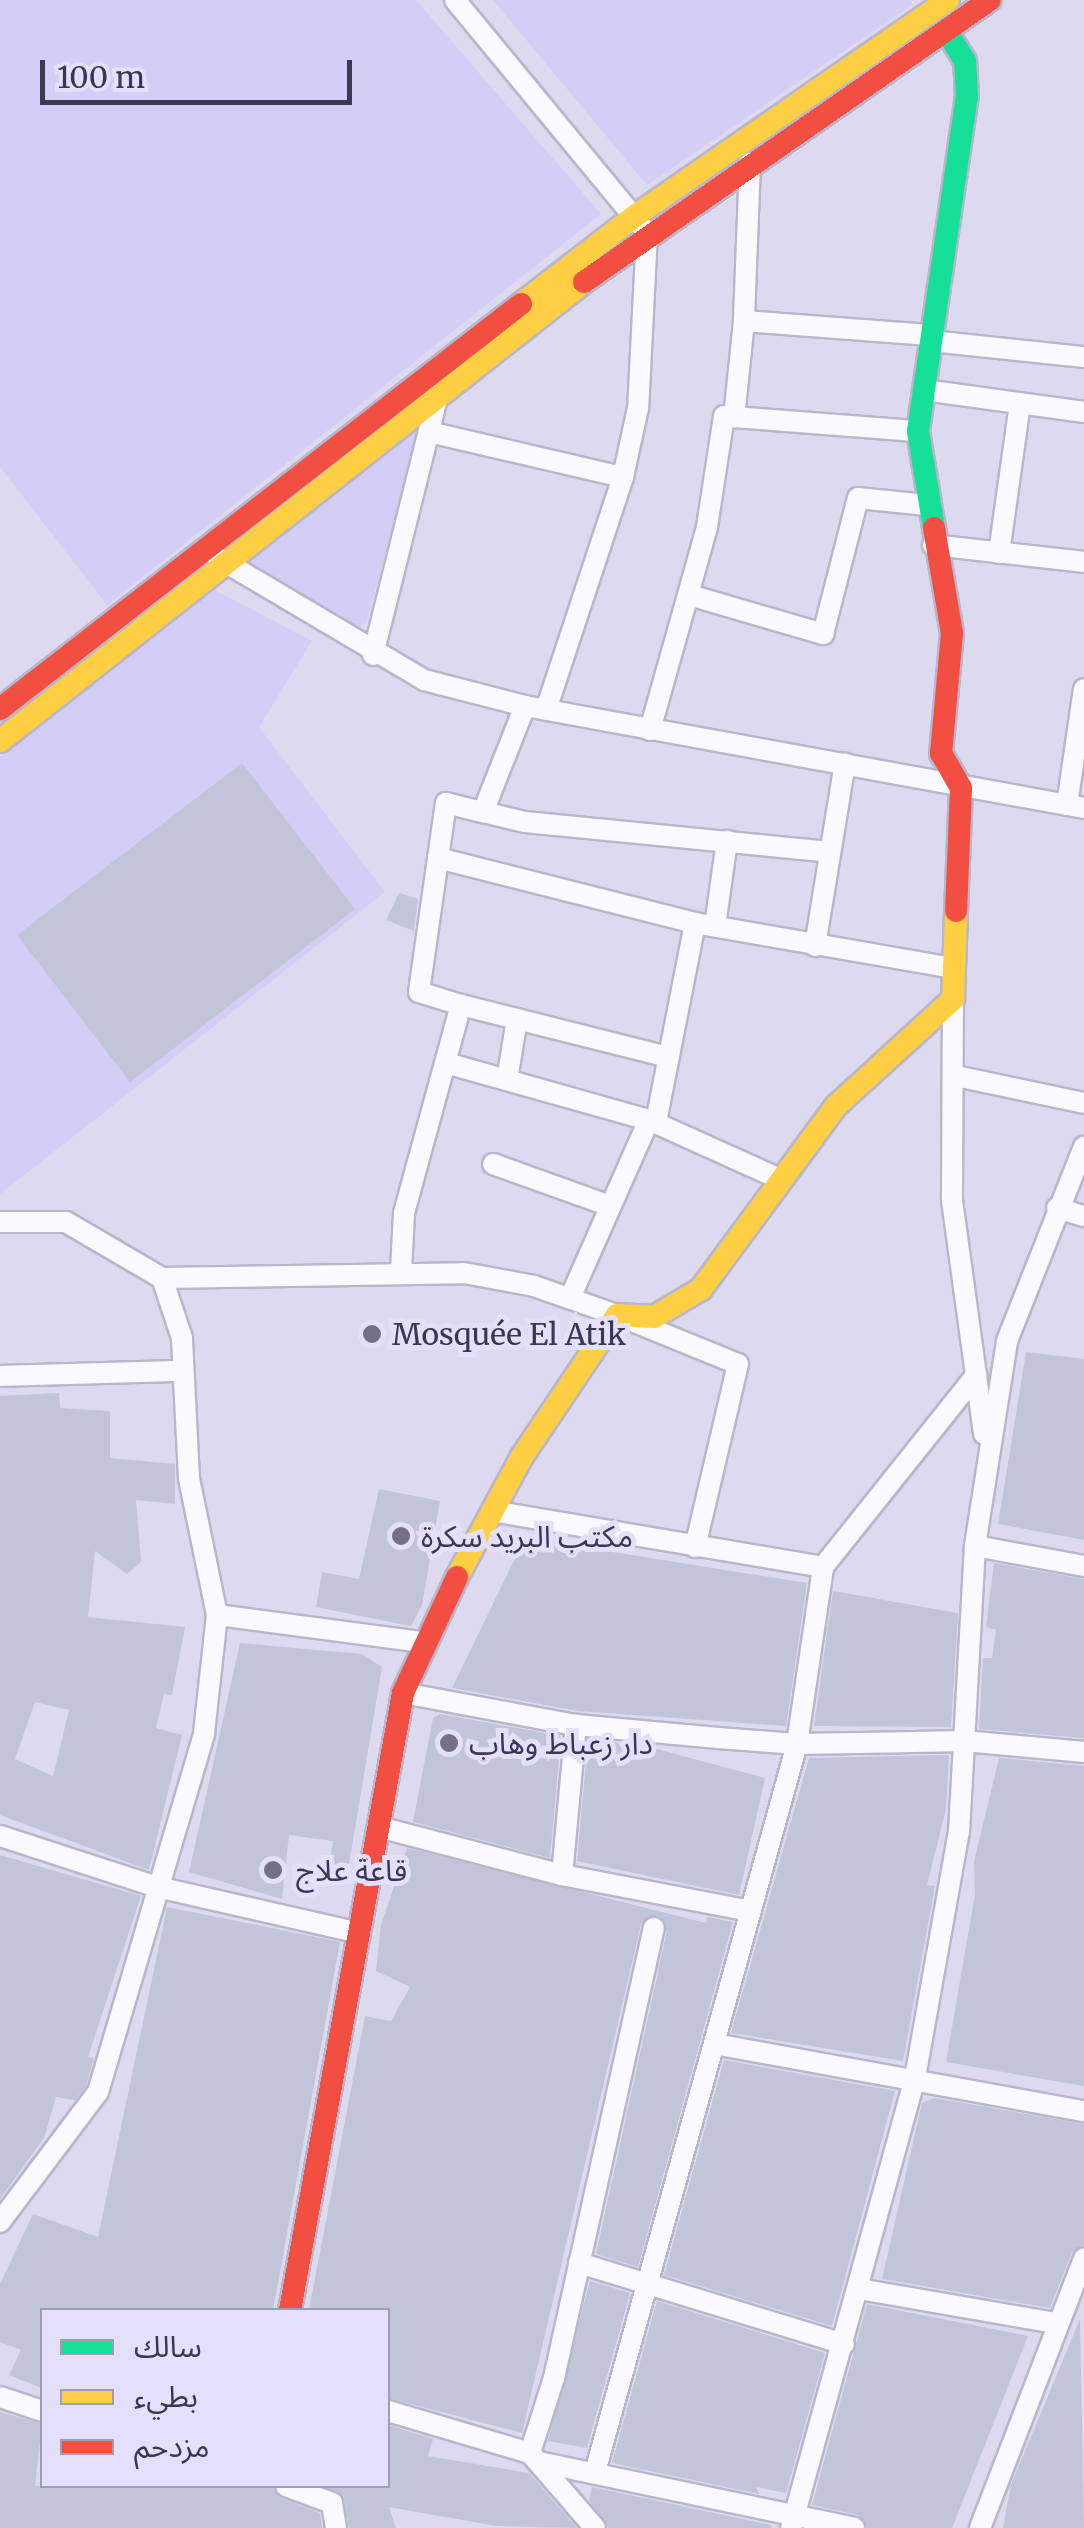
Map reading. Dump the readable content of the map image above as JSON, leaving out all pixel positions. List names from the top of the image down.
{
  "places": [
    "Mosquée El Atik",
    "مكتب البريد سكرة",
    "دار زعباط وهاب",
    "قاعة علاج"
  ],
  "legend": ["سالك", "بطيء", "مزدحم"],
  "scale_bar": "100 m"
}
